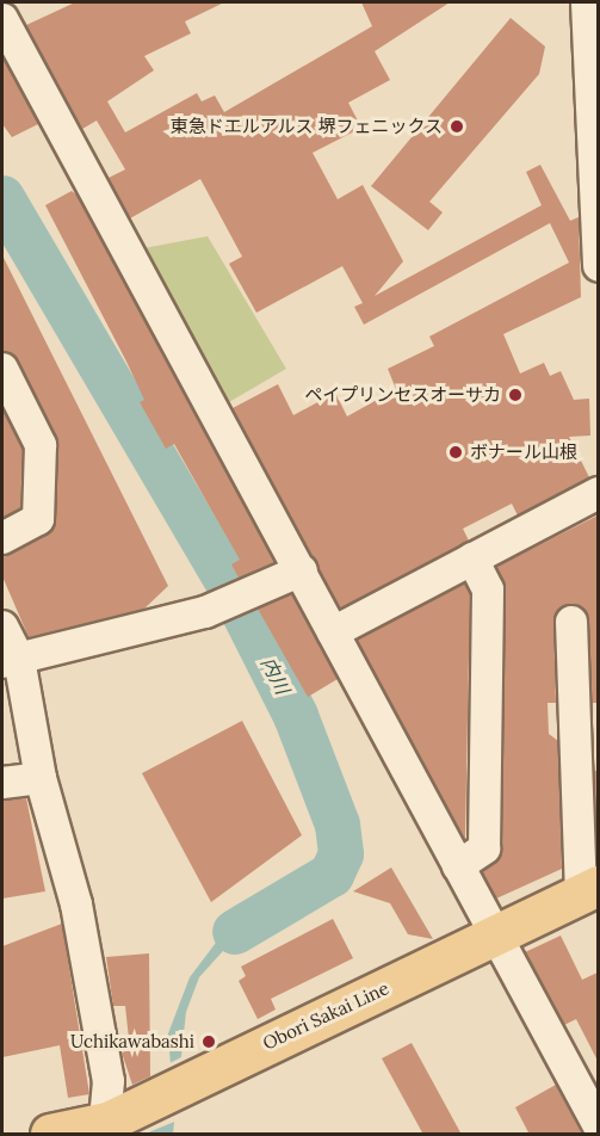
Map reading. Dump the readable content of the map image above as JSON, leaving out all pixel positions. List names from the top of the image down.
{
  "streets": {
    "main road": ["Obori Sakai Line"]
  },
  "water": ["内川"],
  "places": [
    "東急ドエルアルス 堺フェニックス",
    "ペイプリンセスオーサカ",
    "ボナール山根",
    "Uchikawabashi"
  ]
}
